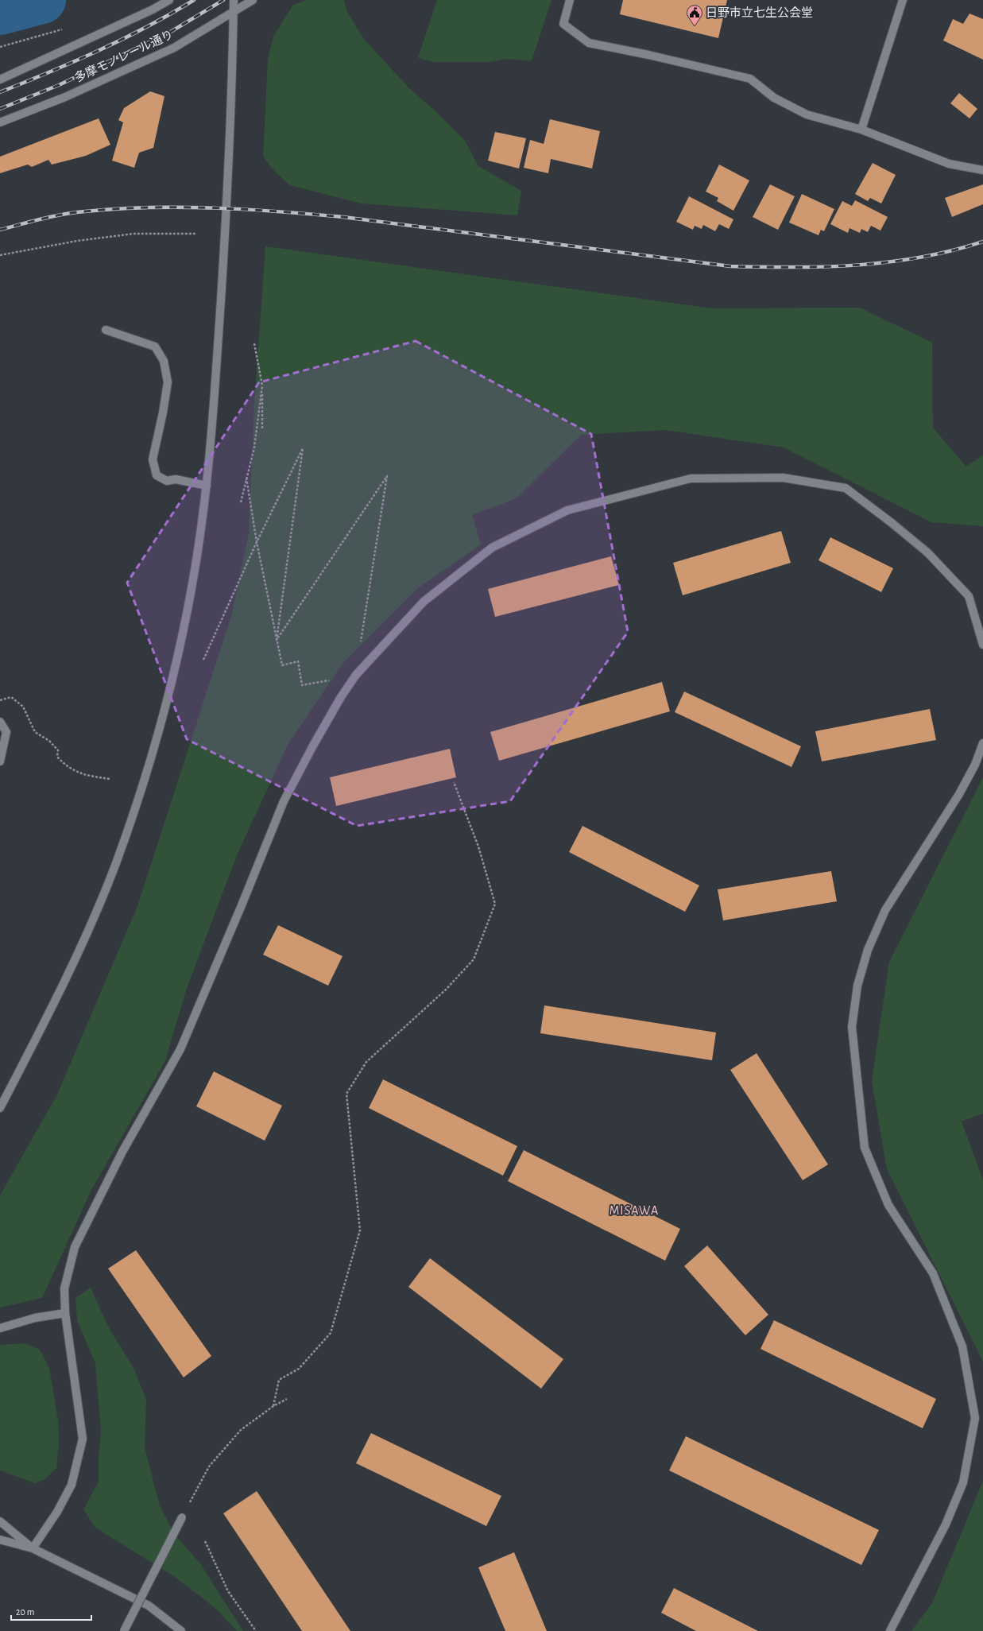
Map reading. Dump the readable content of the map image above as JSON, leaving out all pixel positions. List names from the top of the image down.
{
  "streets": {
    "street": ["多摩モノレール通り"]
  },
  "districts": ["MISAWA"],
  "places": {
    "public building": ["日野市立七生公会堂"]
  },
  "scale_bar": "20 m"
}
